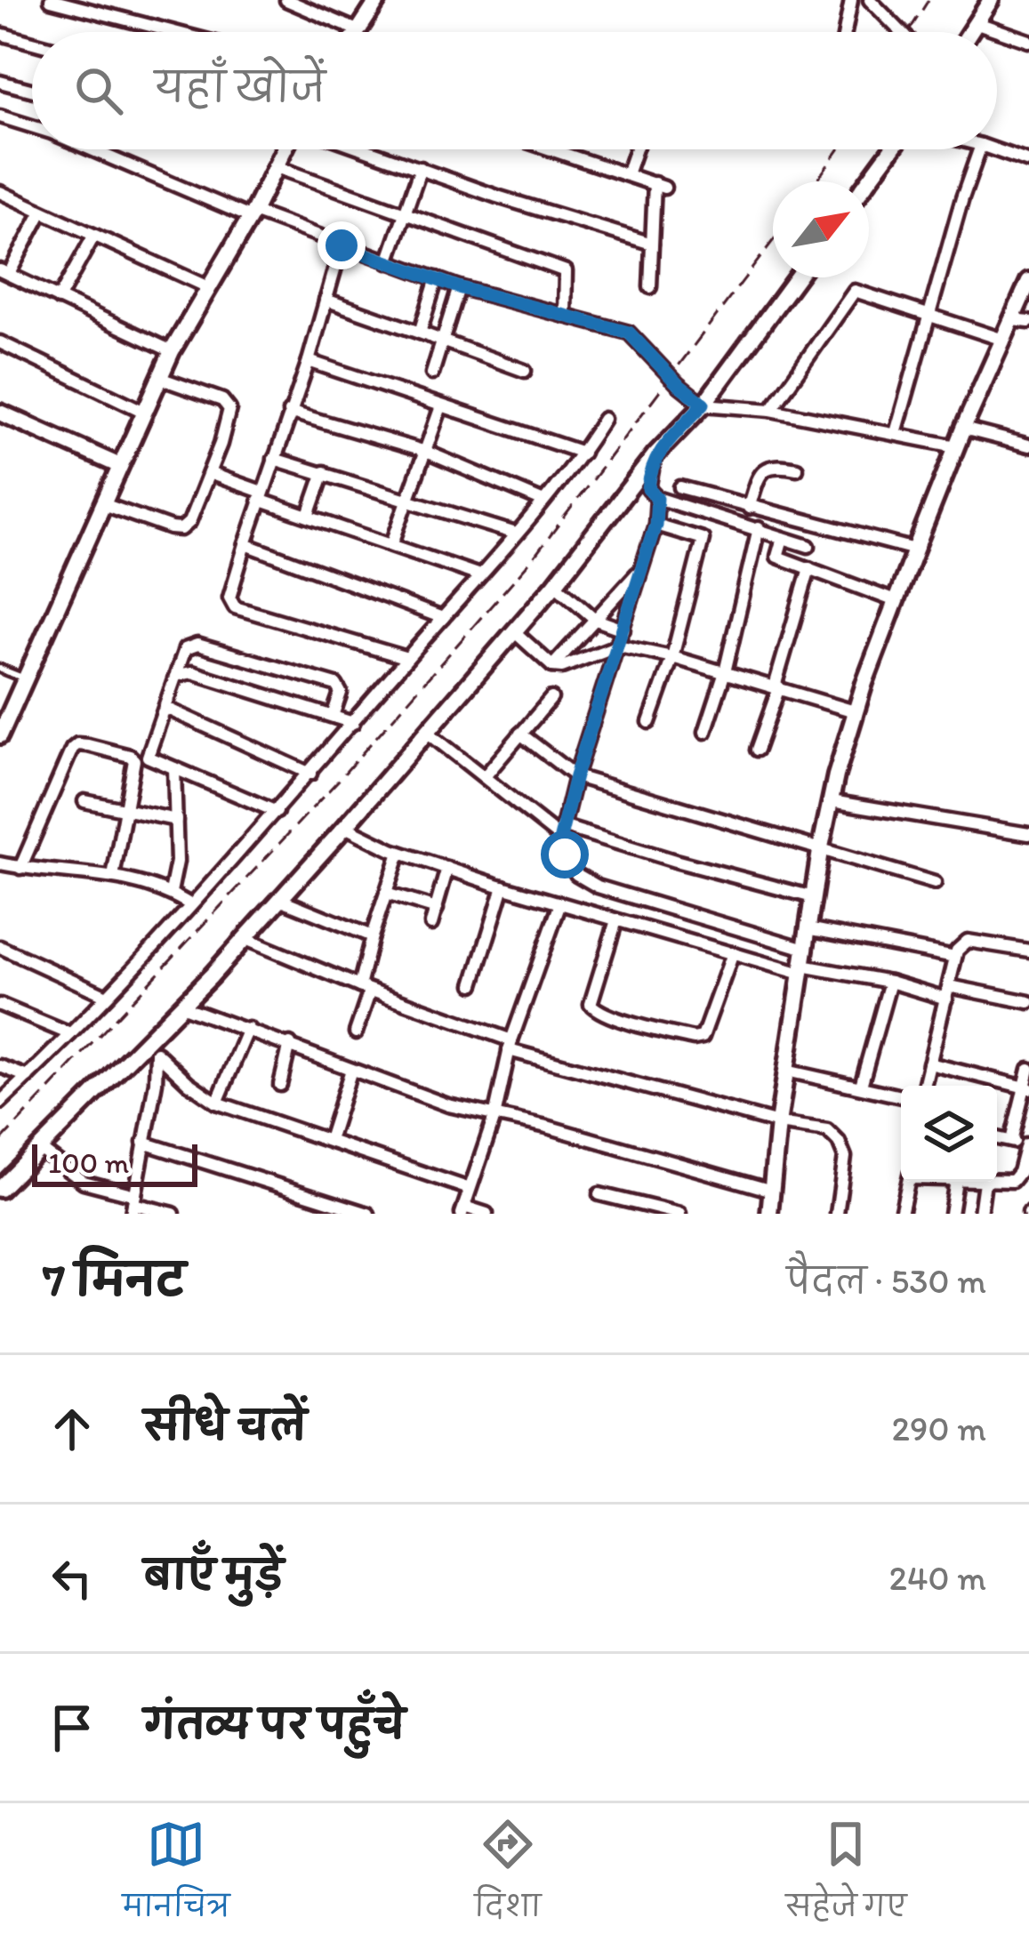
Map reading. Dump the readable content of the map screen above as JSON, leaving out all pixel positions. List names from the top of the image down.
{
  "scale_bar": "100 m",
  "north": "top right",
  "page": {
    "search": "यहाँ खोजें",
    "scale": "100 m",
    "heading": ["7 मिनट", "पैदल · 530 m"],
    "list": [
      ["सीधे चलें", "290 m"],
      ["बाएँ मुड़ें", "240 m"],
      "गंतव्य पर पहुँचे"
    ],
    "nav": ["मानचित्र", "दिशा", "सहेजे गए"]
  }
}
